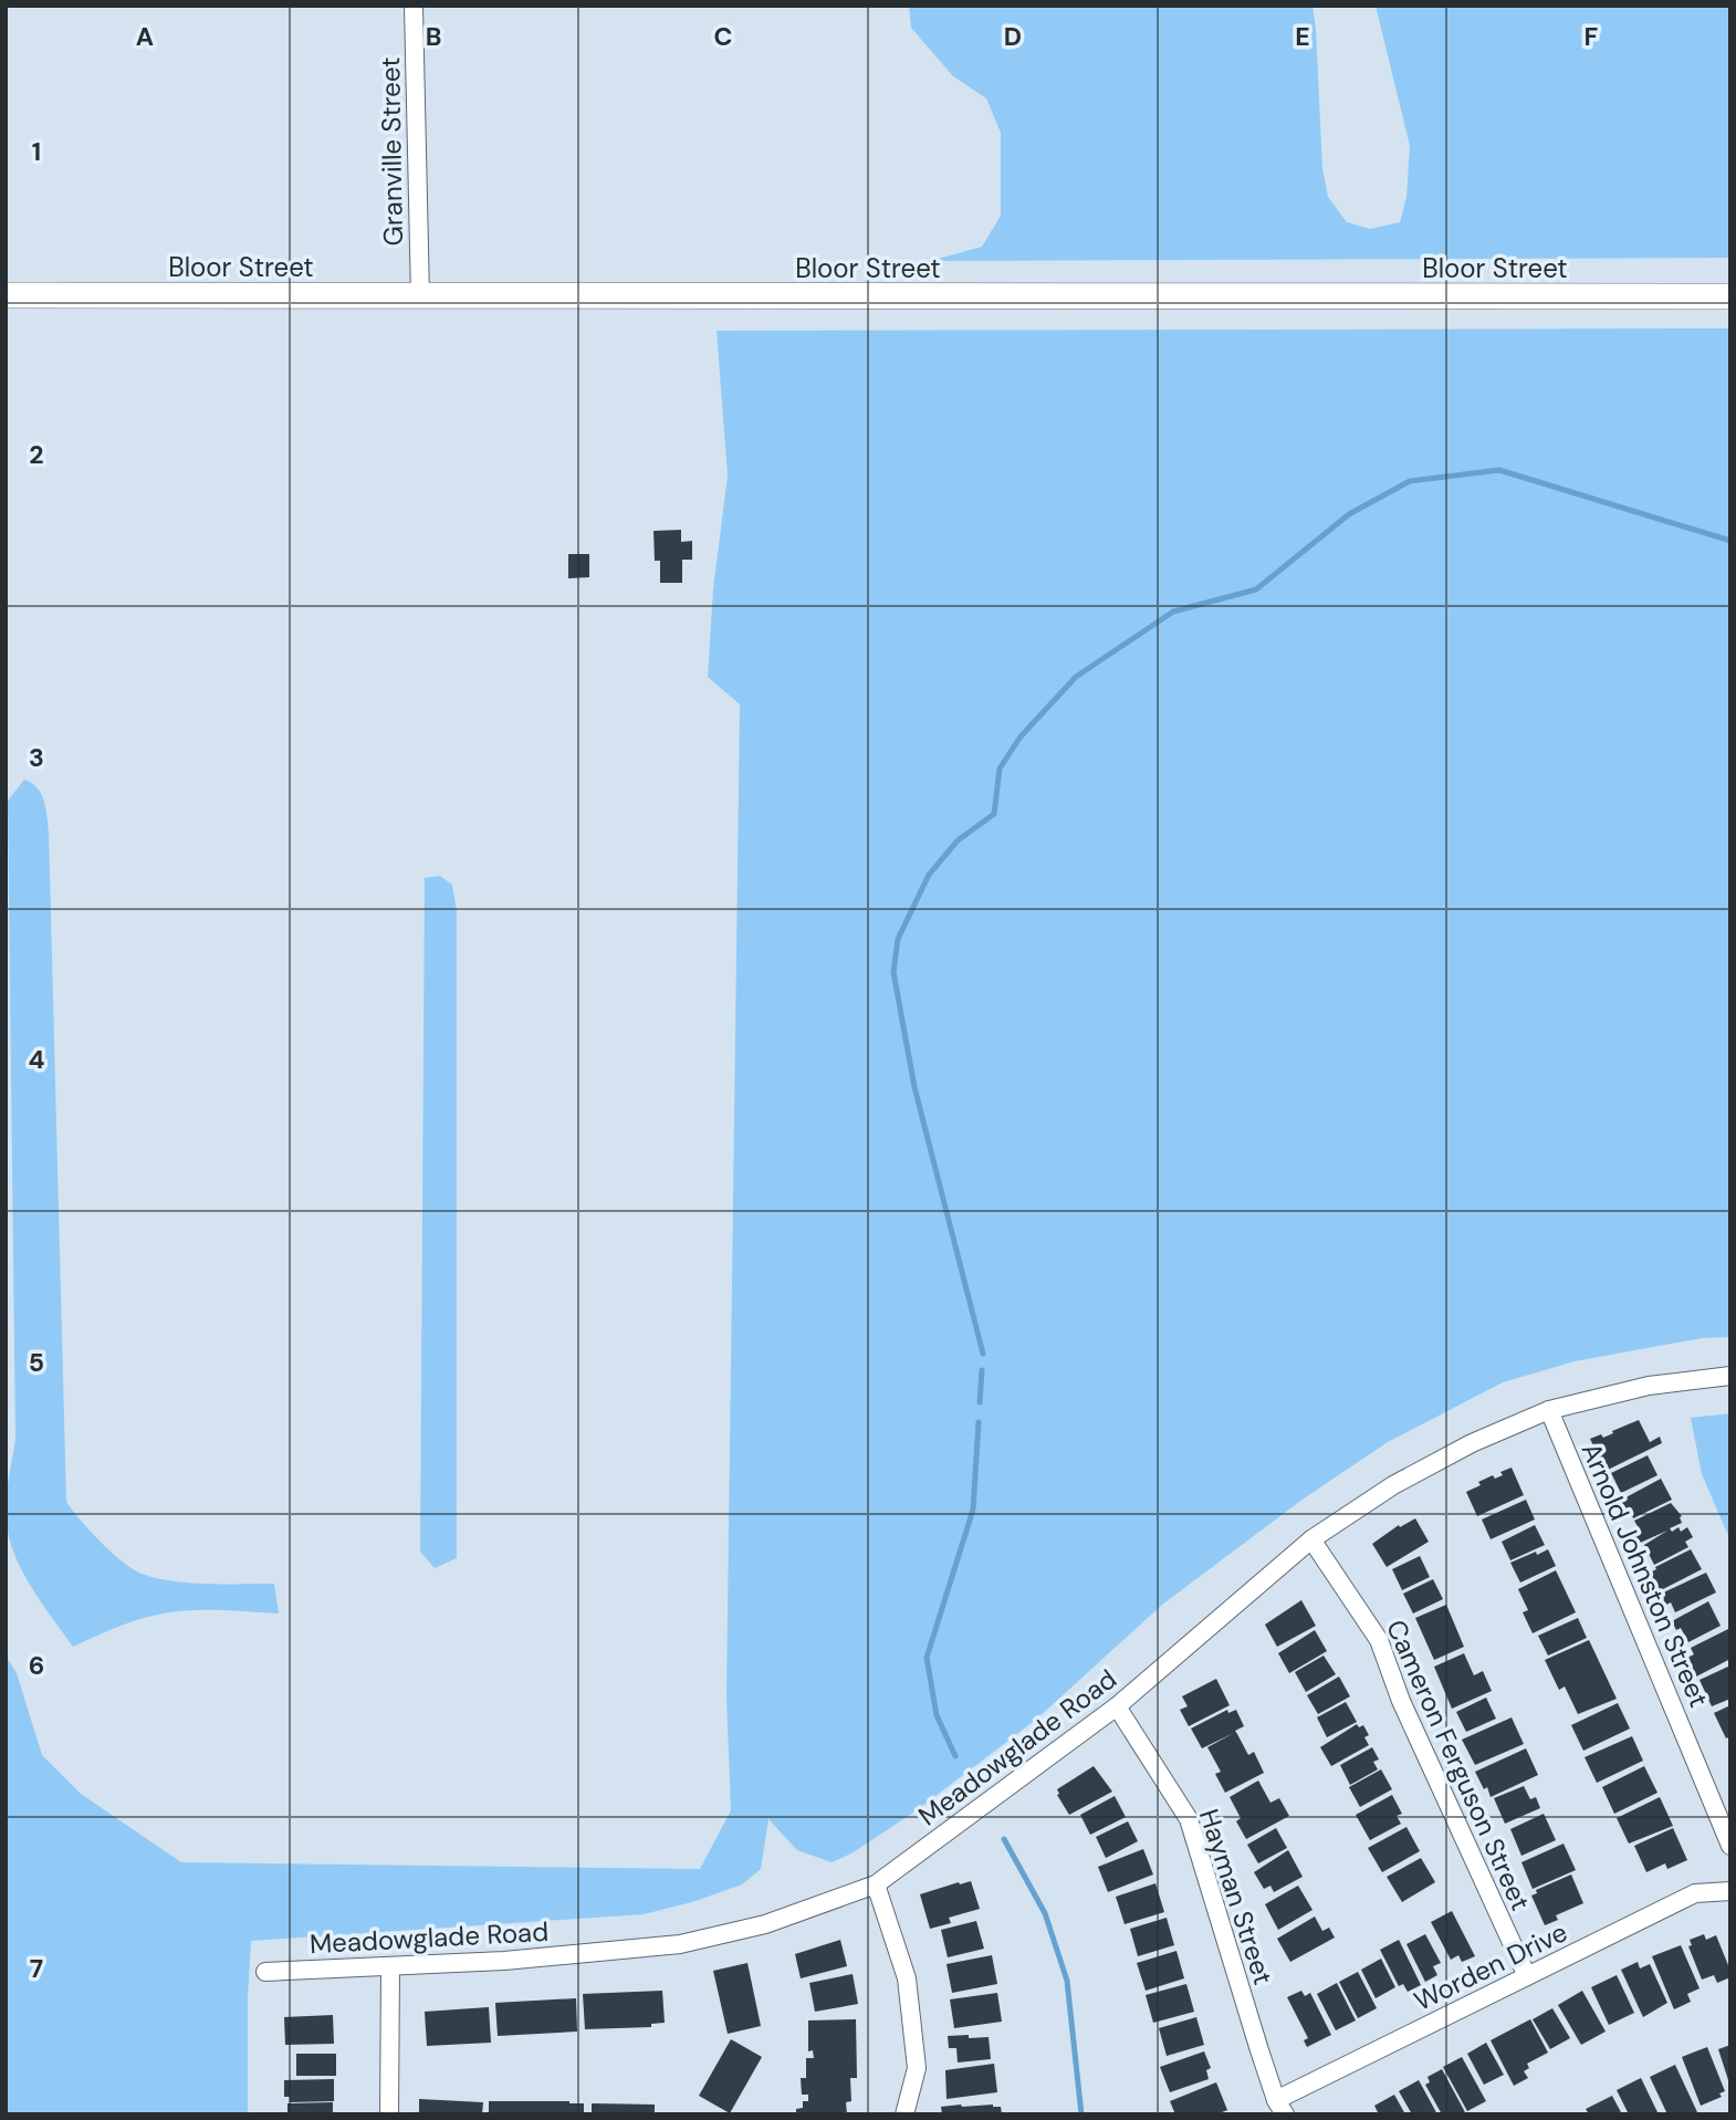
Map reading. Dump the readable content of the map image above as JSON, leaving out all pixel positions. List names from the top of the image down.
{
  "streets": {
    "main road": ["Bloor Street"],
    "street": [
      "Granville Street",
      "Arnold Johnston Street",
      "Meadowglade Road",
      "Cameron Ferguson Street",
      "Hayman Street",
      "Worden Drive"
    ]
  },
  "crossings": [
    ["Granville Street", "Bloor Street"],
    ["Arnold Johnston Street", "Meadowglade Road"],
    ["Meadowglade Road", "Cameron Ferguson Street"],
    ["Meadowglade Road", "Hayman Street"],
    ["Cameron Ferguson Street", "Worden Drive"],
    ["Hayman Street", "Worden Drive"]
  ],
  "grid": {
    "columns": [
      "A",
      "B",
      "C",
      "D",
      "E",
      "F"
    ],
    "rows": [
      "1",
      "2",
      "3",
      "4",
      "5",
      "6",
      "7"
    ]
  }
}
